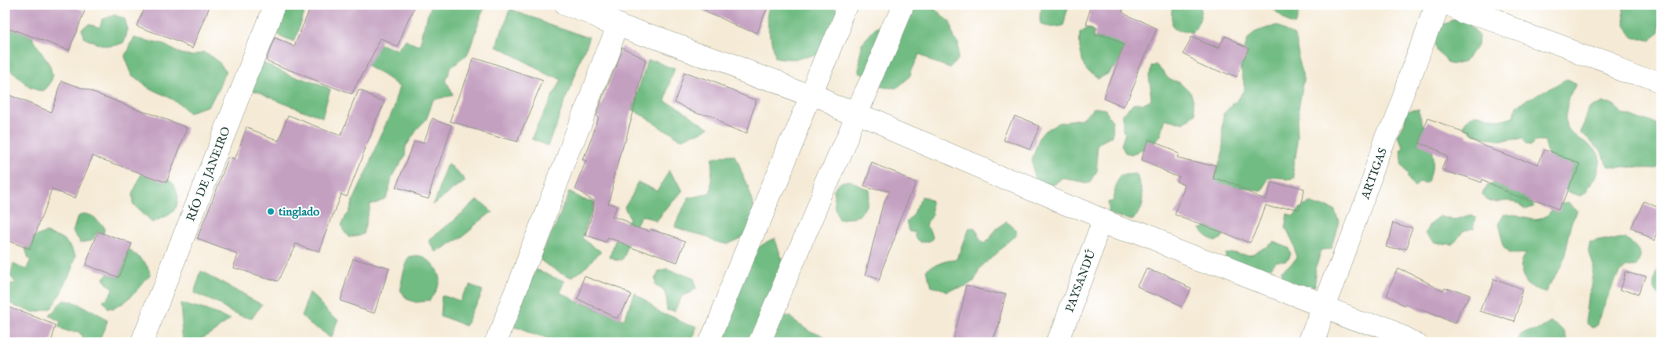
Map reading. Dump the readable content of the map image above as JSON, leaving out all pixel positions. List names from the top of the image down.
{
  "streets": {
    "street": ["RÍO DE JANEIRO", "ARTIGAS", "PAYSANDÚ"]
  },
  "places": ["tinglado"]
}
